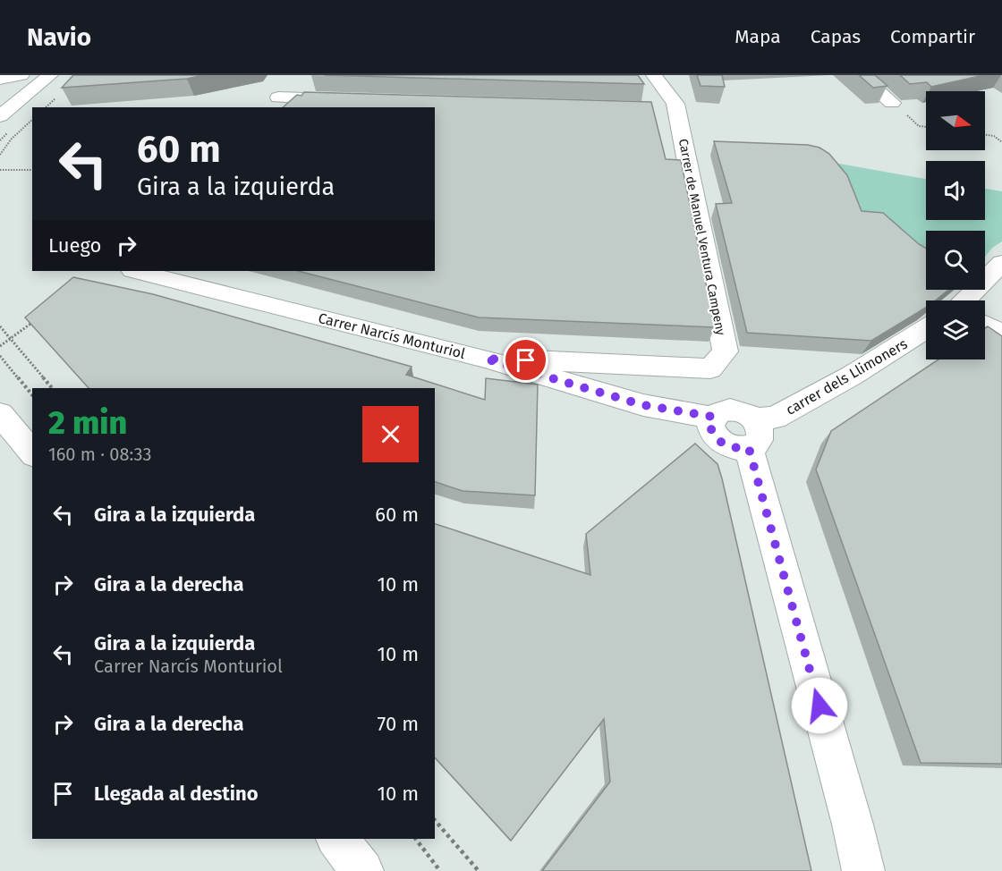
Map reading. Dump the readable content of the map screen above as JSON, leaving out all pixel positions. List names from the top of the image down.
{
  "streets": {
    "street": ["Carrer de Manuel Ventura Campeny", "Carrer Narcís Monturiol", "carrer dels Llimoners"]
  },
  "crossings": [
    ["Carrer de Manuel Ventura Campeny", "Carrer Narcís Monturiol"],
    ["Carrer Narcís Monturiol", "carrer dels Llimoners"]
  ],
  "north": "right",
  "page": {
    "header": "Navio",
    "nav": ["Mapa", "Capas", "Compartir"],
    "turn": ["60 m", "Gira a la izquierda"],
    "then": "Luego",
    "heading": ["2 min", "160 m · 08:33"],
    "list": [
      {
        "name": "Gira a la izquierda",
        "value": "60 m"
      },
      {
        "name": "Gira a la derecha",
        "value": "10 m"
      },
      {
        "name": "Gira a la izquierda",
        "note": "Carrer Narcís Monturiol",
        "value": "10 m"
      },
      {
        "name": "Gira a la derecha",
        "value": "70 m"
      },
      {
        "name": "Llegada al destino",
        "value": "10 m"
      }
    ]
  }
}
